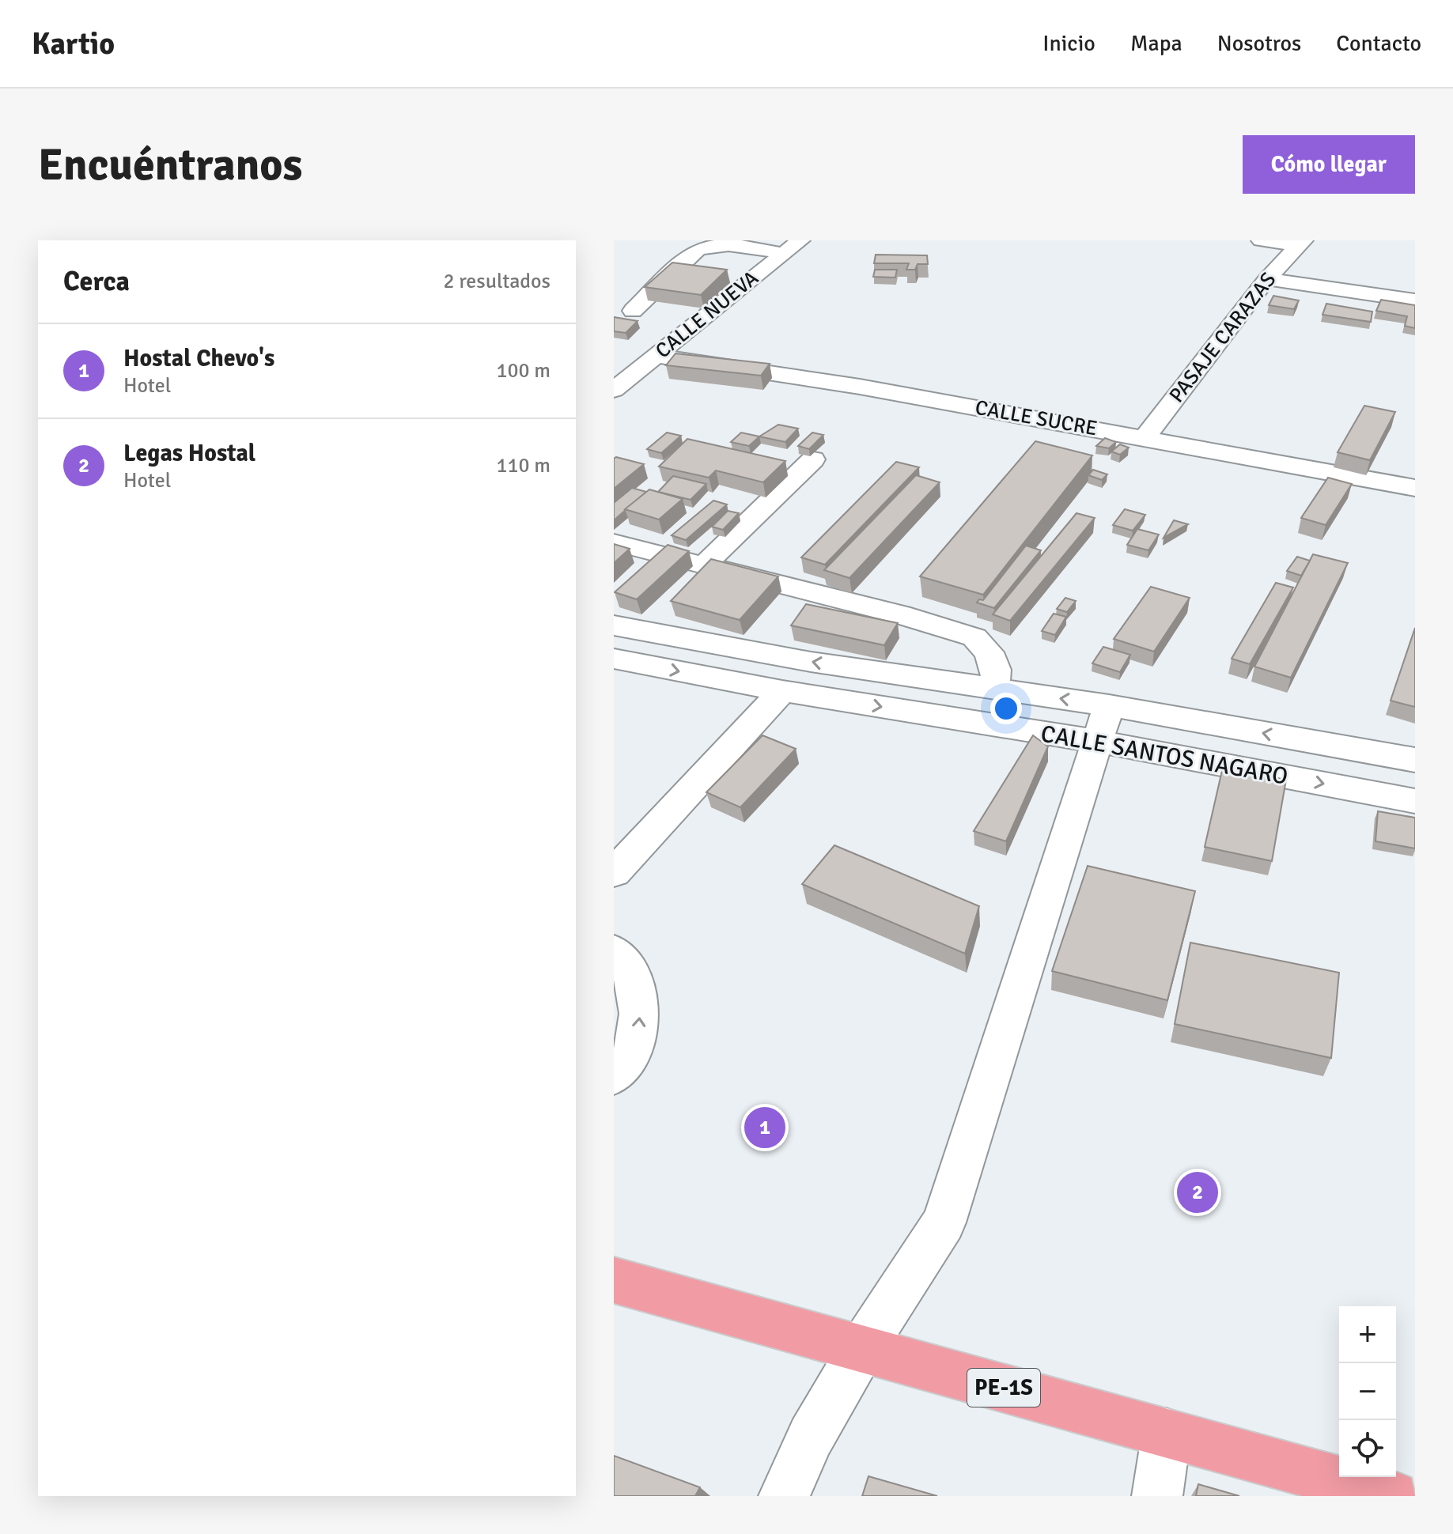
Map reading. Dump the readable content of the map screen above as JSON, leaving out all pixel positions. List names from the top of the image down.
{
  "streets": {
    "highway": ["PE-1S"],
    "street": [
      "CALLE NUEVA",
      "PASAJE CARAZAS",
      "CALLE SUCRE",
      "CALLE SANTOS NAGARO"
    ]
  },
  "crossings": [
    ["CALLE NUEVA", "CALLE SUCRE"],
    ["PASAJE CARAZAS", "CALLE SUCRE"]
  ],
  "page": {
    "header": "Kartio",
    "nav": [
      "Inicio",
      "Mapa",
      "Nosotros",
      "Contacto"
    ],
    "buttons": "Cómo llegar",
    "title": "Encuéntranos",
    "heading": ["Cerca", "2 resultados"],
    "list": [
      {
        "mark": "1",
        "name": "Hostal Chevo's",
        "note": "Hotel",
        "value": "100 m"
      },
      {
        "mark": "2",
        "name": "Legas Hostal",
        "note": "Hotel",
        "value": "110 m"
      }
    ],
    "pins": ["1", "2"],
    "map_buttons": ["+", "−"]
  }
}
